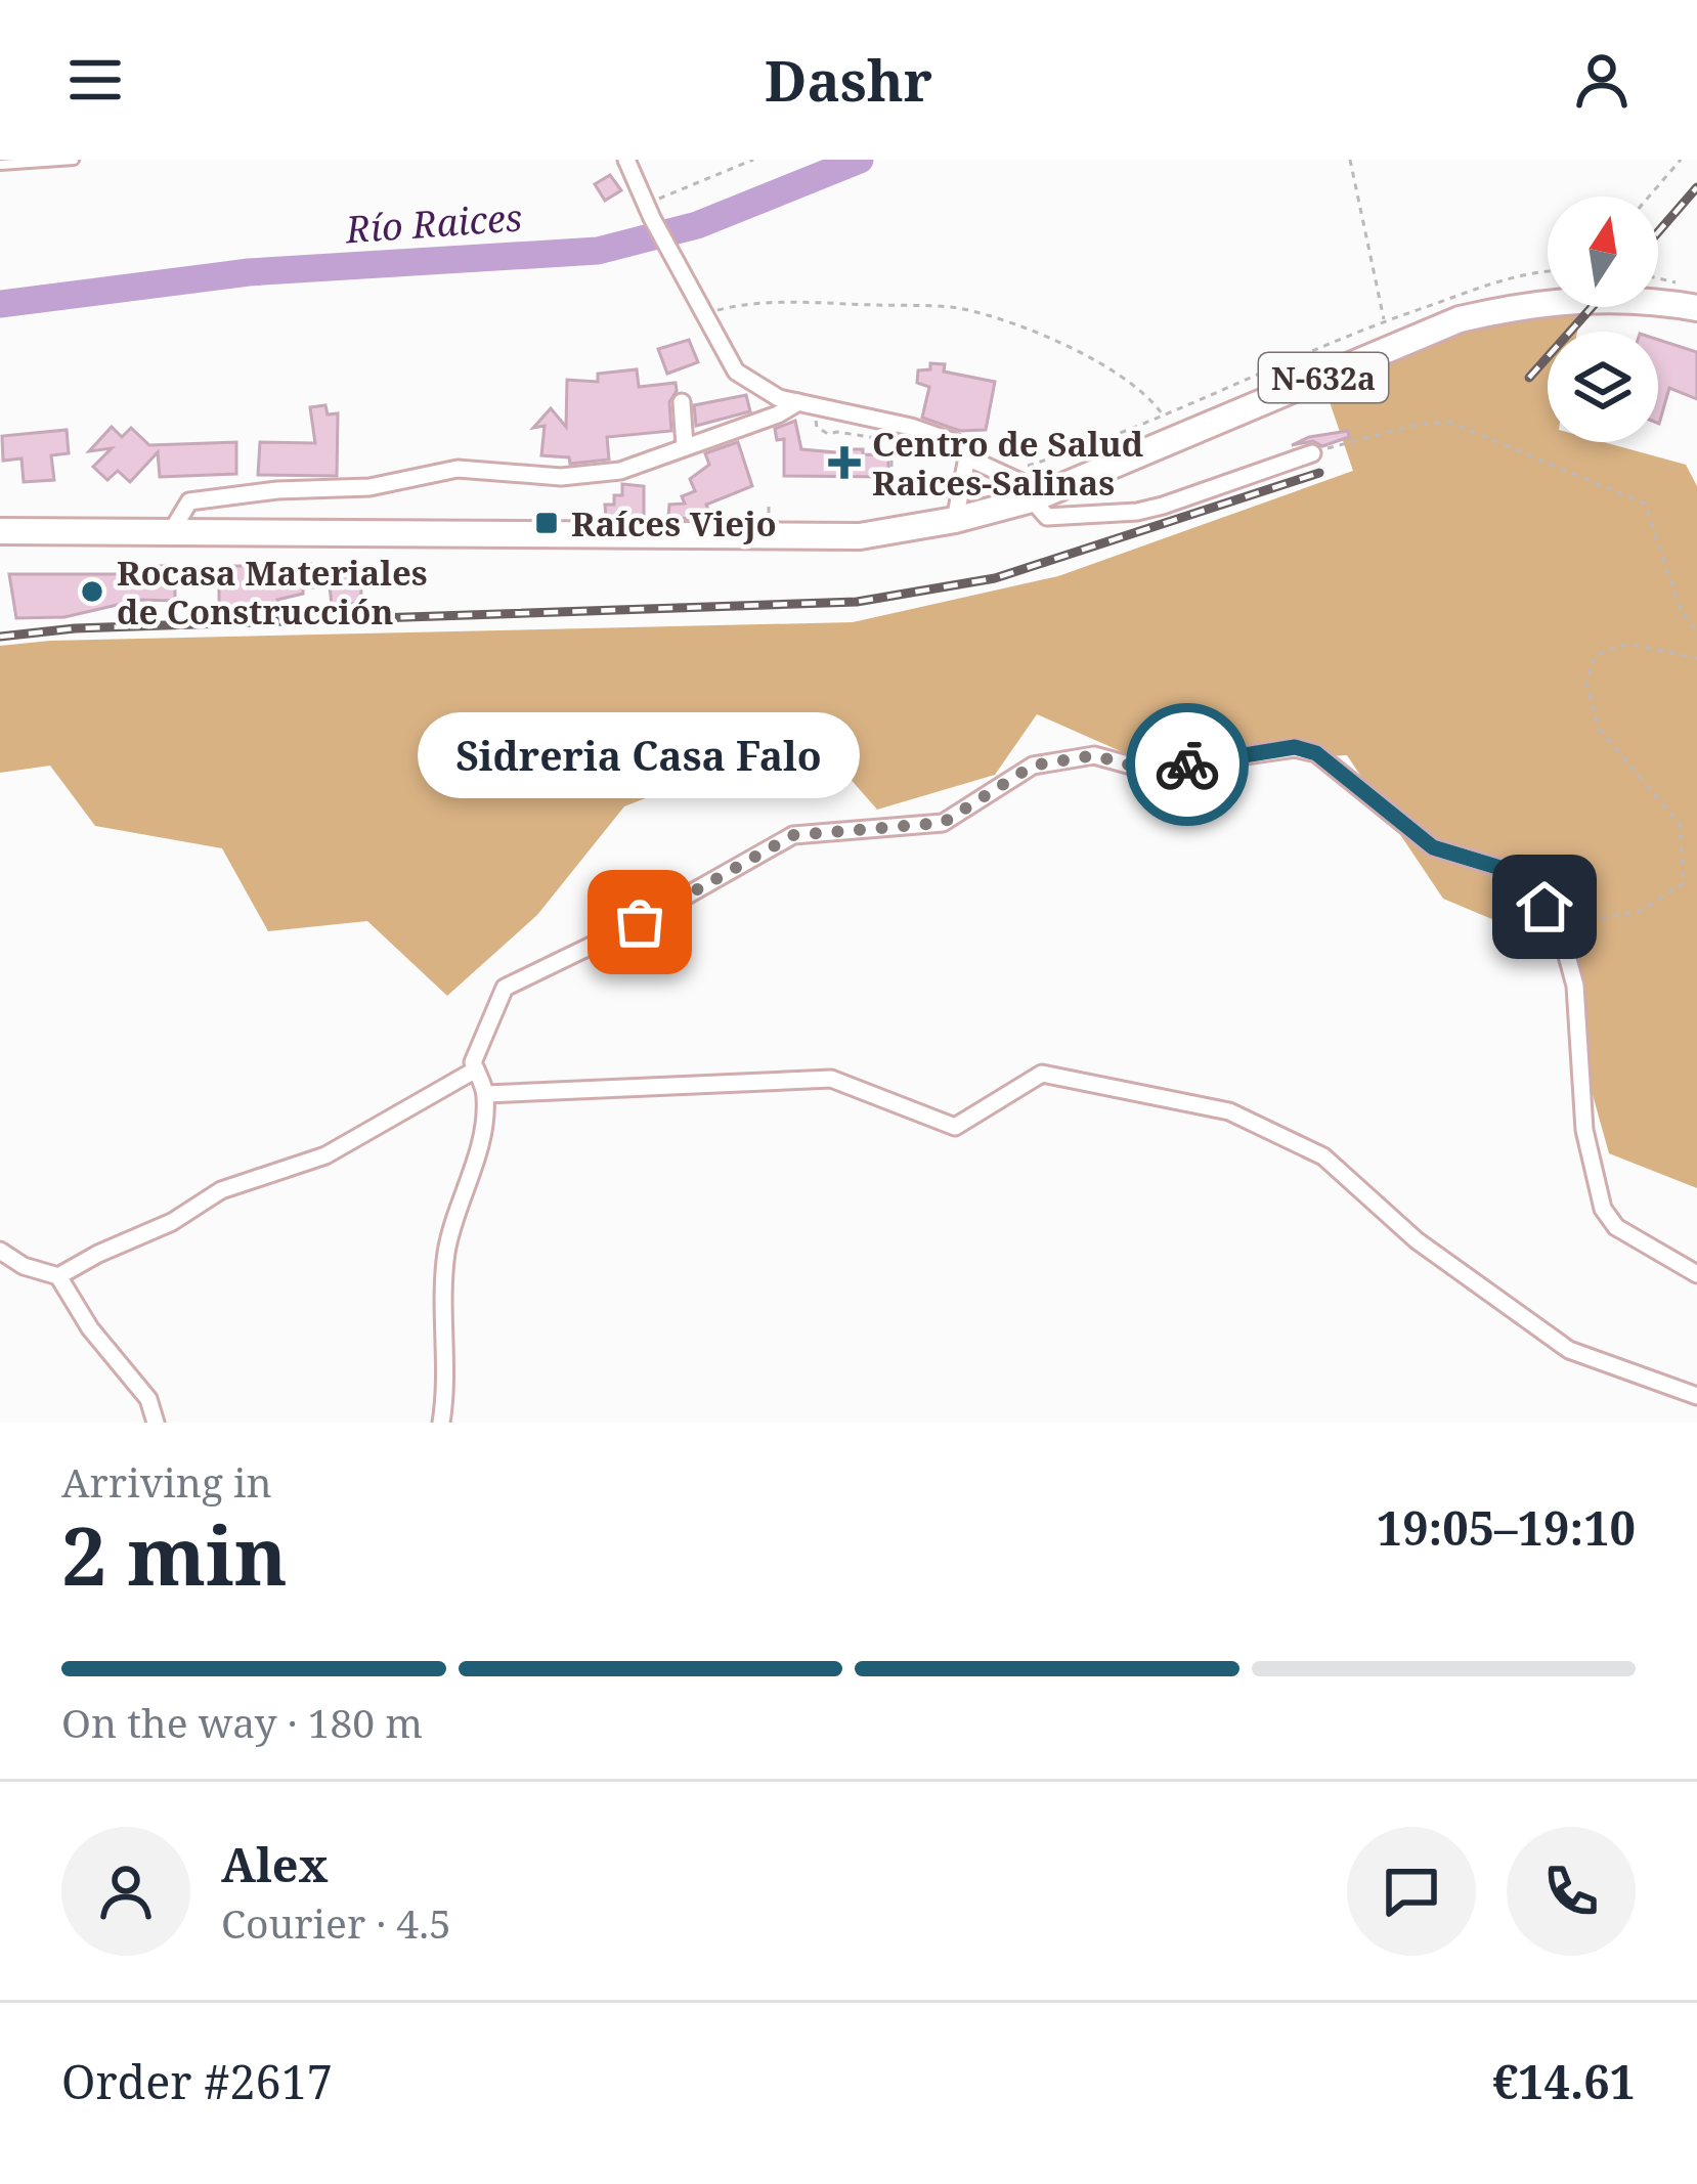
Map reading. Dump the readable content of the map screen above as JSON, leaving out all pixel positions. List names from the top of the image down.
{
  "streets": {
    "main road": ["N-632a"]
  },
  "water": ["Río Raices"],
  "places": {
    "health": ["Centro de Salud Raices-Salinas"],
    "transit": ["Raíces Viejo"],
    "other": ["Rocasa Materiales de Construcción", "Sidreria Casa Falo"]
  },
  "north": "top",
  "page": {
    "header": "Dashr",
    "bubble": "Sidreria Casa Falo",
    "heading": ["2 min", "Arriving in", "19:05–19:10"],
    "panel": [
      "Alex",
      "Courier · 4.5",
      "Order #2617",
      "€14.61"
    ],
    "bar": "On the way · 180 m"
  }
}
